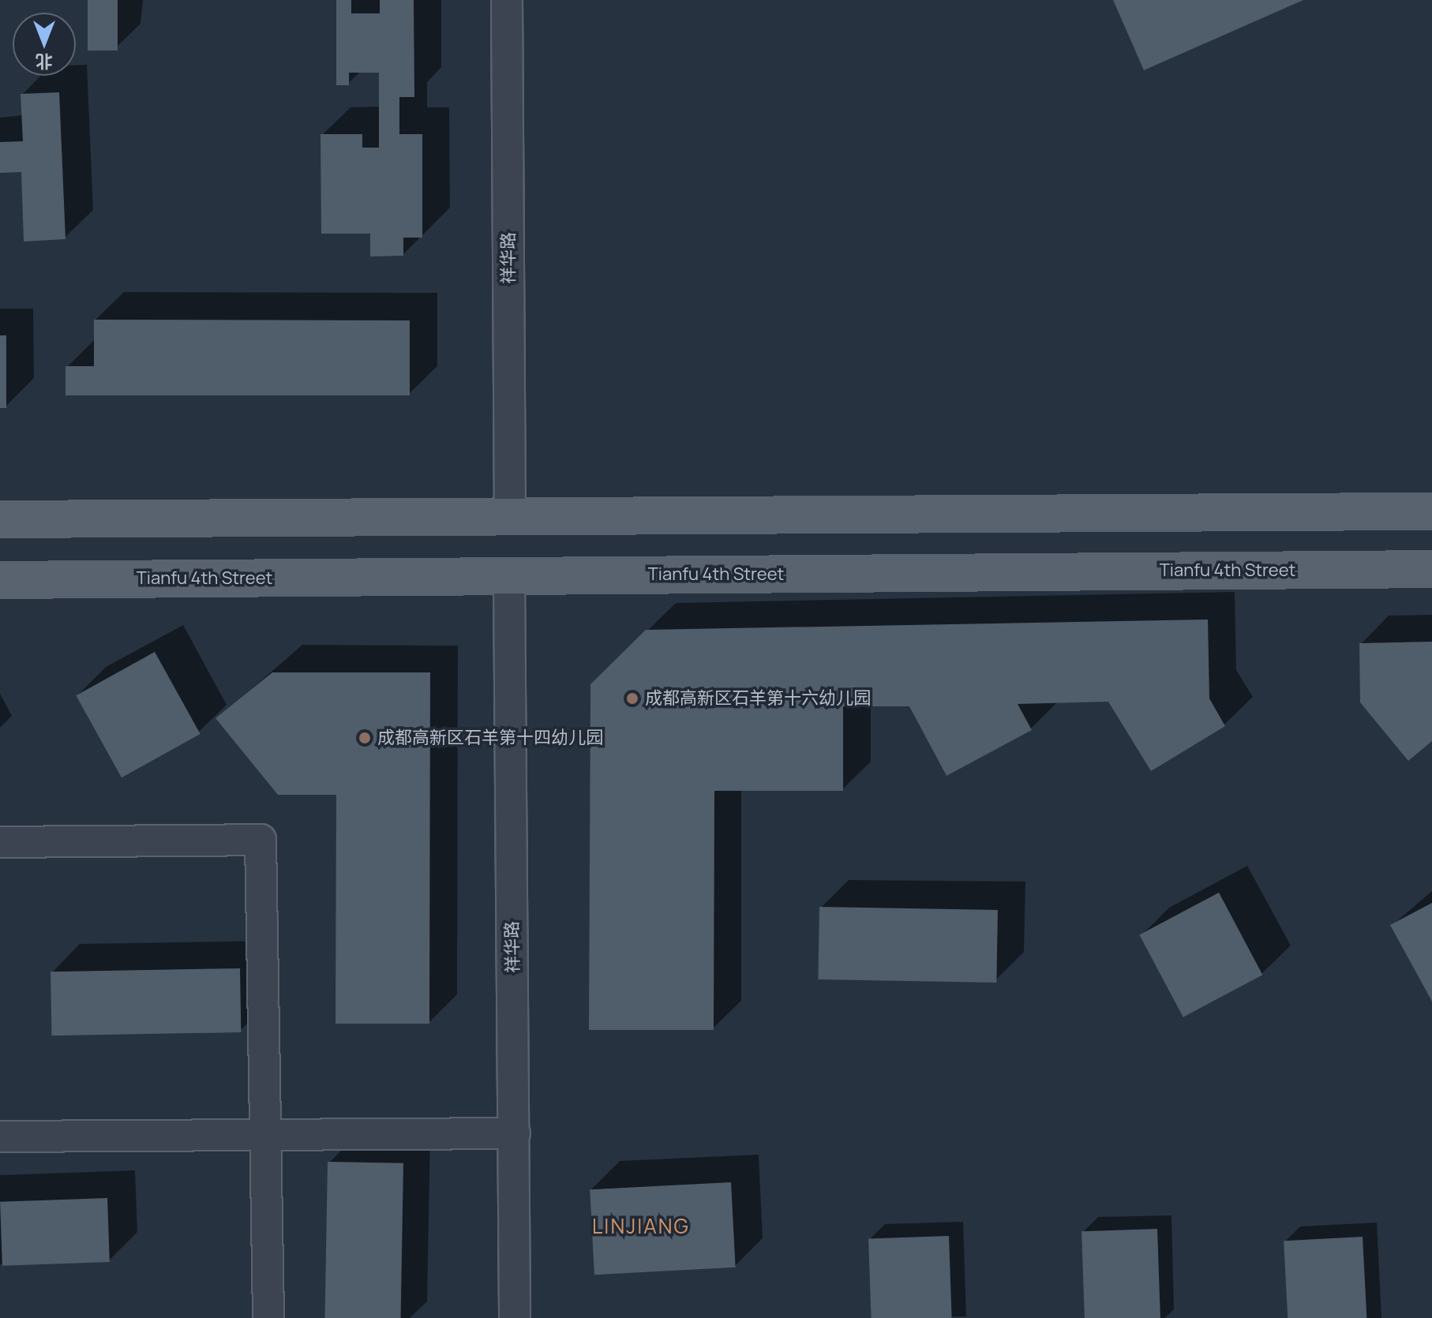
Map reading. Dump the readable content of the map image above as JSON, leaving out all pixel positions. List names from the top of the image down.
{
  "streets": {
    "main road": ["Tianfu 4th Street"],
    "street": ["祥华路"]
  },
  "crossings": [
    ["祥华路", "Tianfu 4th Street"]
  ],
  "districts": ["LINJIANG"],
  "places": ["成都高新区石羊第十六幼儿园", "成都高新区石羊第十四幼儿园"],
  "north": "bottom"
}
